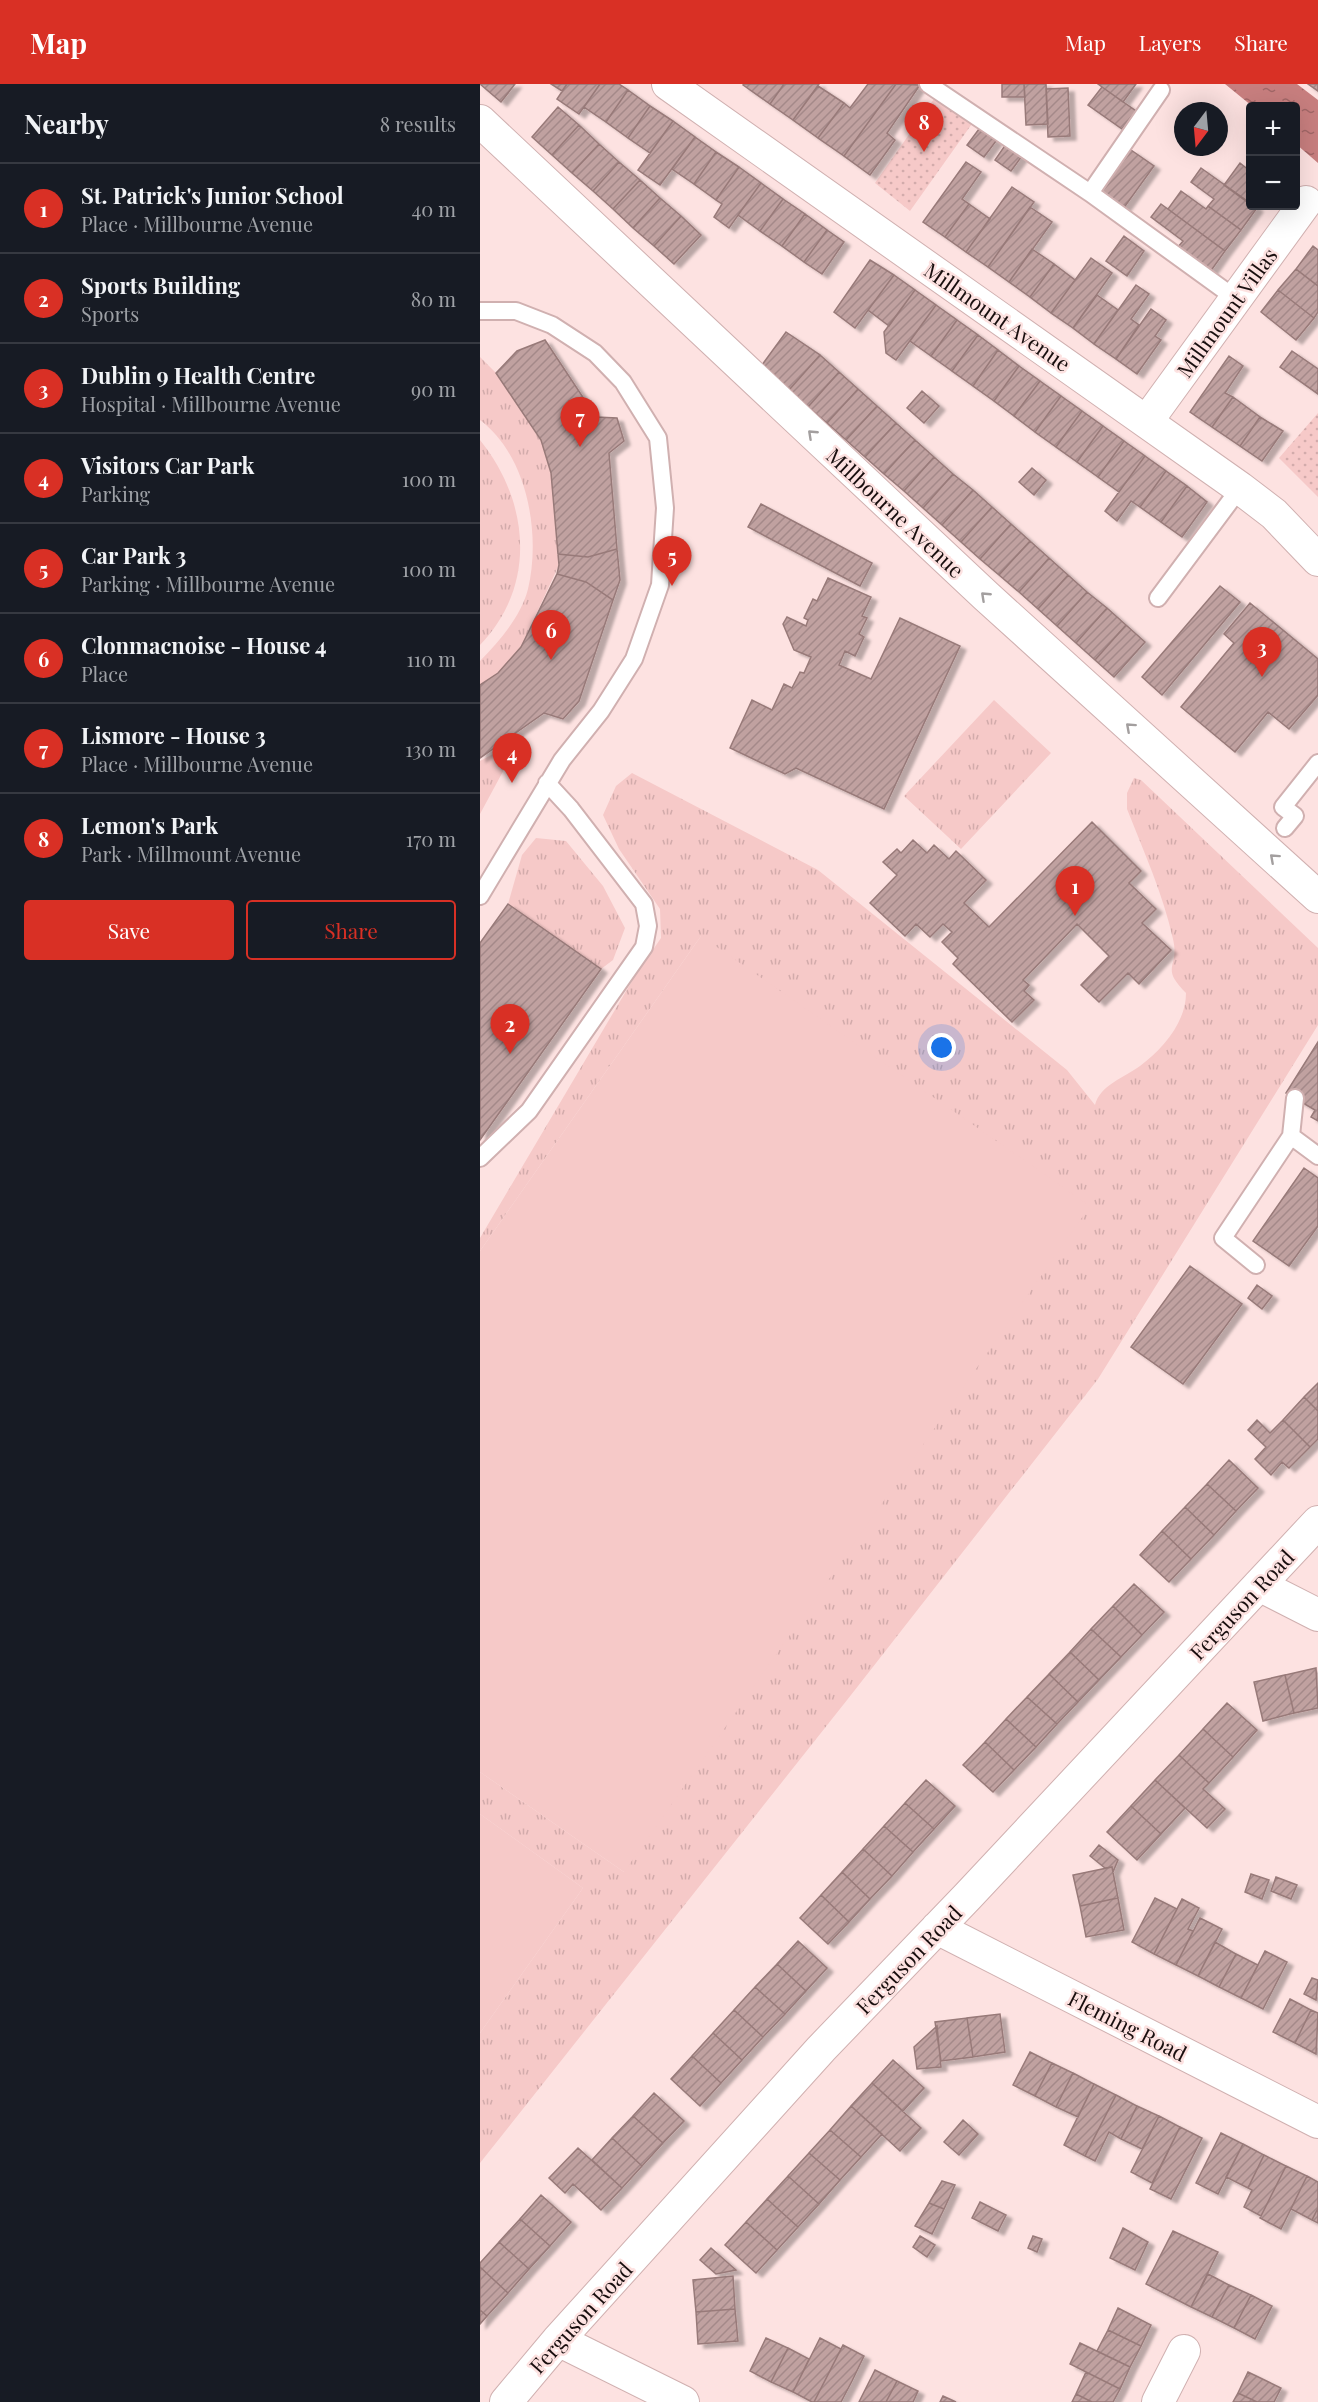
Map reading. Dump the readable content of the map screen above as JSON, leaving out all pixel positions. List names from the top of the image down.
{
  "streets": {
    "street": [
      "Millmount Villas",
      "Millmount Avenue",
      "Millbourne Avenue",
      "Ferguson Road",
      "Fleming Road"
    ]
  },
  "crossings": [
    ["Millmount Villas", "Millmount Avenue"],
    ["Ferguson Road", "Fleming Road"]
  ],
  "one_way": ["Millbourne Avenue"],
  "north": "bottom",
  "page": {
    "header": "Map",
    "nav": ["Map", "Layers", "Share"],
    "heading": ["Nearby", "8 results"],
    "map_buttons": ["+", "−"],
    "pins": [
      "8",
      "7",
      "5",
      "6",
      "3",
      "4",
      "1",
      "2"
    ],
    "list": [
      {
        "mark": "1",
        "name": "St. Patrick's Junior School",
        "note": "Place · Millbourne Avenue",
        "value": "40 m"
      },
      {
        "mark": "2",
        "name": "Sports Building",
        "note": "Sports",
        "value": "80 m"
      },
      {
        "mark": "3",
        "name": "Dublin 9 Health Centre",
        "note": "Hospital · Millbourne Avenue",
        "value": "90 m"
      },
      {
        "mark": "4",
        "name": "Visitors Car Park",
        "note": "Parking",
        "value": "100 m"
      },
      {
        "mark": "5",
        "name": "Car Park 3",
        "note": "Parking · Millbourne Avenue",
        "value": "100 m"
      },
      {
        "mark": "6",
        "name": "Clonmacnoise - House 4",
        "note": "Place",
        "value": "110 m"
      },
      {
        "mark": "7",
        "name": "Lismore - House 3",
        "note": "Place · Millbourne Avenue",
        "value": "130 m"
      },
      {
        "mark": "8",
        "name": "Lemon's Park",
        "note": "Park · Millmount Avenue",
        "value": "170 m"
      }
    ],
    "buttons": ["Save", "Share"]
  }
}
